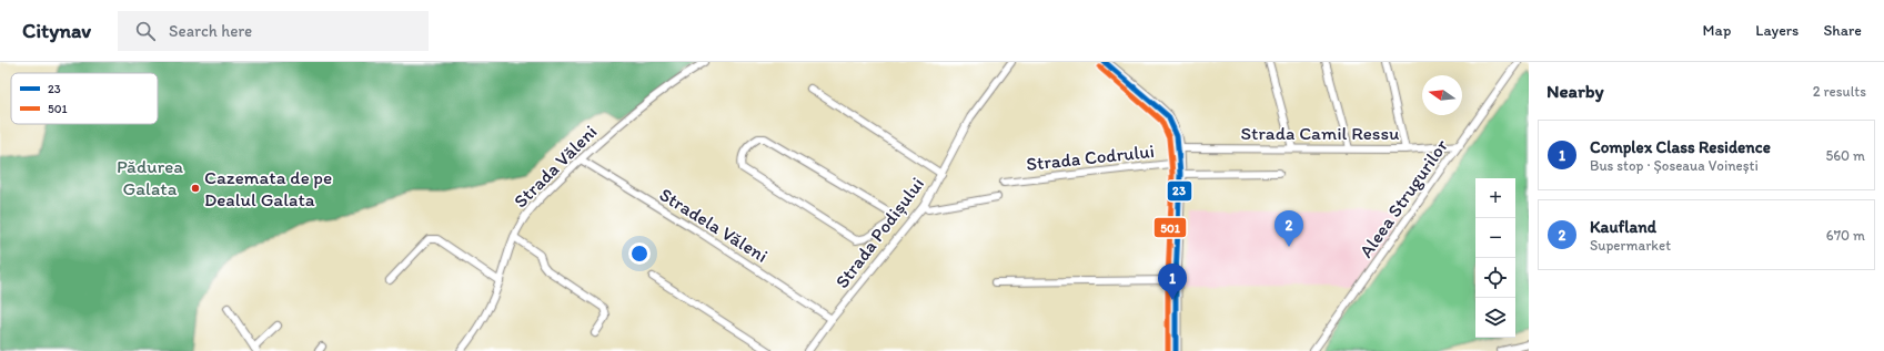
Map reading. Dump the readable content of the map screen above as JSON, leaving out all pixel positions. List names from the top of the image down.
{
  "streets": {
    "street": [
      "Strada Camil Ressu",
      "Strada Codrului",
      "Strada Văleni",
      "Aleea Strugurilor",
      "Stradela Văleni",
      "Strada Podișului"
    ]
  },
  "crossings": [
    ["Strada Camil Ressu", "Aleea Strugurilor"],
    ["Strada Văleni", "Stradela Văleni"],
    ["Stradela Văleni", "Strada Podișului"]
  ],
  "parks": ["Pădurea Galata"],
  "places": ["Cazemata de pe Dealul Galata"],
  "lines": ["transit line 23", "transit line 501"],
  "legend": ["23", "501"],
  "north": "left",
  "page": {
    "header": "Citynav",
    "search": "Search here",
    "nav": ["Map", "Layers", "Share"],
    "heading": ["Nearby", "2 results"],
    "list": [
      {
        "mark": "1",
        "name": "Complex Class Residence",
        "note": "Bus stop · Șoseaua Voinești",
        "value": "560 m"
      },
      {
        "mark": "2",
        "name": "Kaufland",
        "note": "Supermarket",
        "value": "670 m"
      }
    ],
    "map_buttons": ["+", "−"],
    "pins": ["2", "1"]
  }
}
